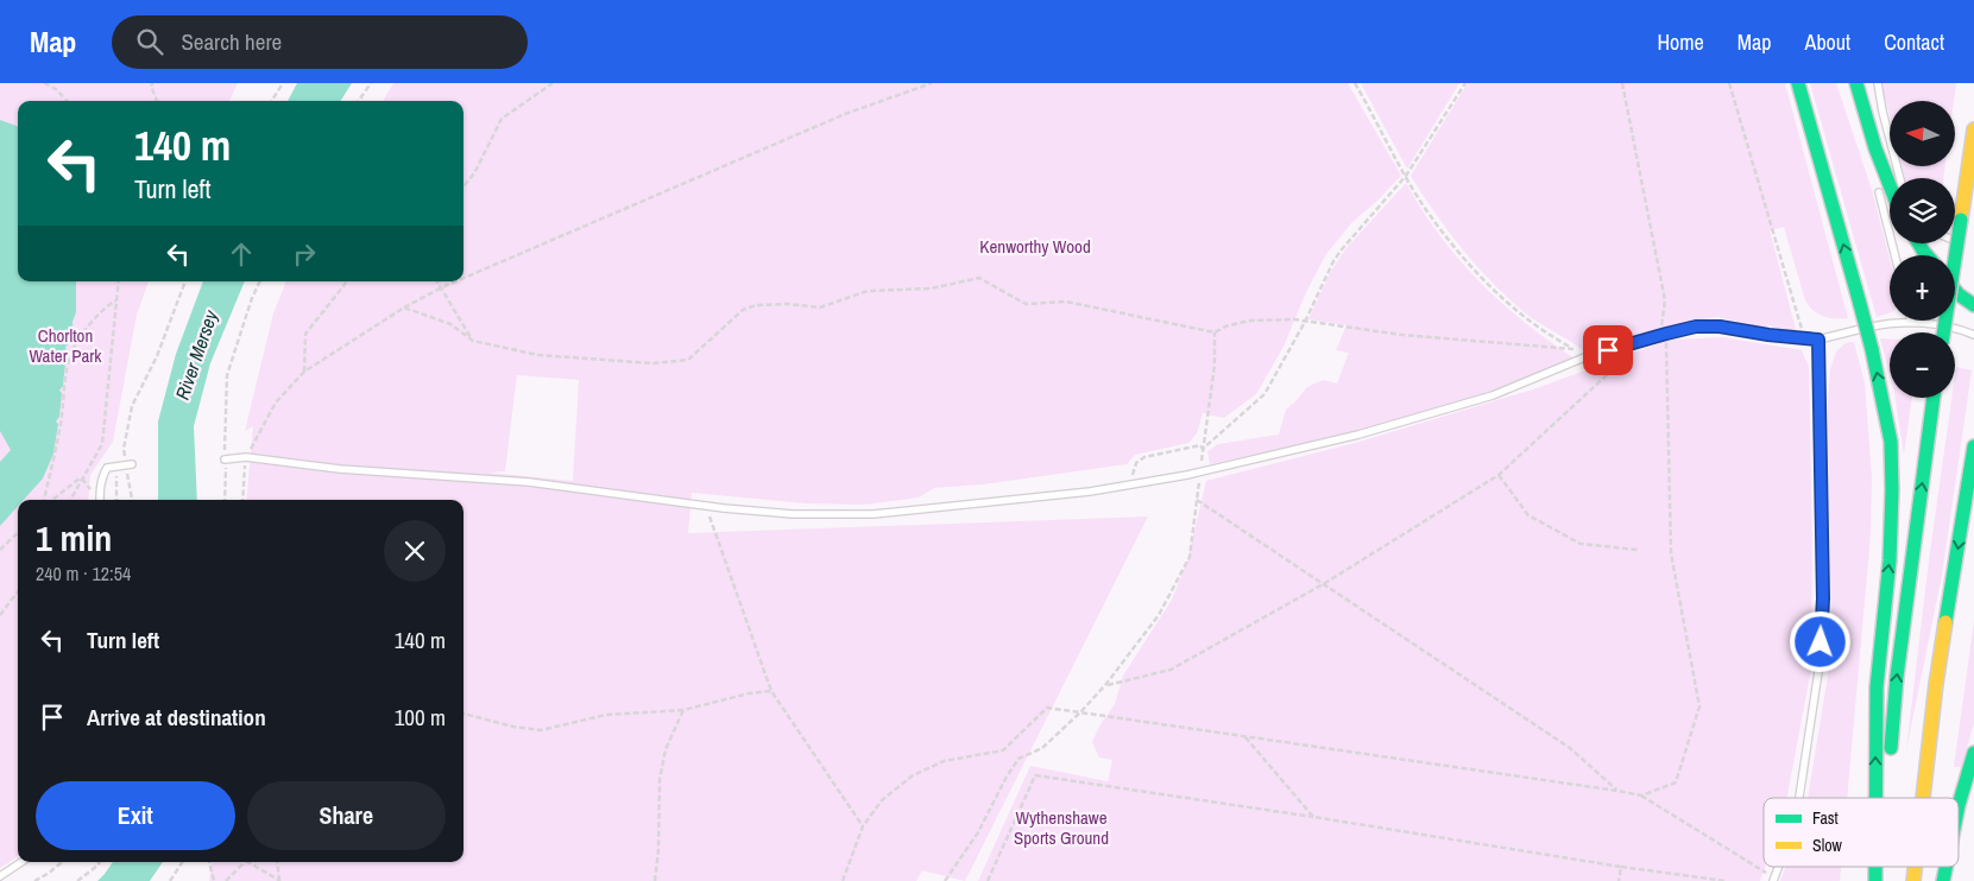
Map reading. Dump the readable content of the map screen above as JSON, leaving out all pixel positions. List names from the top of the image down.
{
  "water": ["River Mersey"],
  "parks": ["Kenworthy Wood", "Chorlton Water Park", "Wythenshawe Sports Ground"],
  "legend": ["Fast", "Slow"],
  "north": "left",
  "page": {
    "header": "Map",
    "search": "Search here",
    "nav": [
      "Home",
      "Map",
      "About",
      "Contact"
    ],
    "map_buttons": ["+", "−"],
    "turn": ["140 m", "Turn left"],
    "heading": ["1 min", "240 m · 12:54"],
    "list": [
      {
        "name": "Turn left",
        "value": "140 m"
      },
      {
        "name": "Arrive at destination",
        "value": "100 m"
      }
    ],
    "buttons": ["Exit", "Share"]
  }
}
